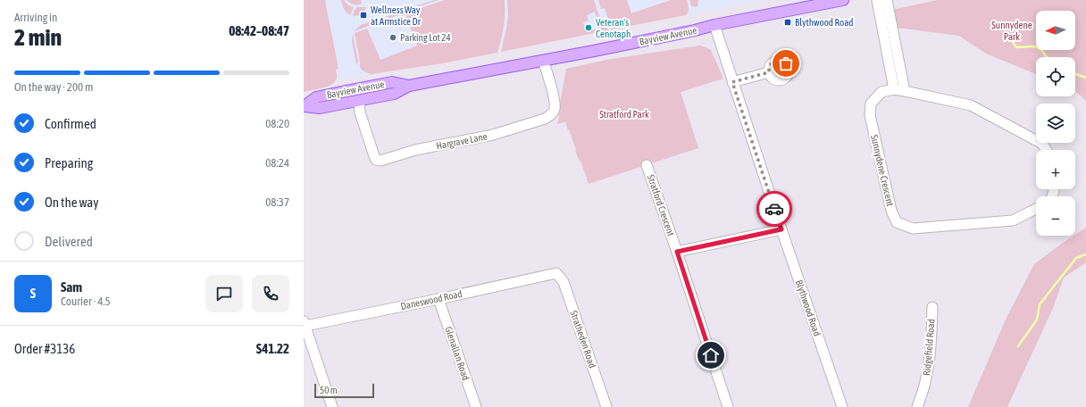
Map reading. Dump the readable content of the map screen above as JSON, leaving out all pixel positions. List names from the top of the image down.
{
  "streets": {
    "main road": ["Bayview Avenue"],
    "street": [
      "Hargrave Lane",
      "Sunnydene Crescent",
      "Stratford Crescent",
      "Daneswood Road",
      "Blythwood Road",
      "Stratheden Road",
      "Ridgefield Road",
      "Glenallan Road"
    ]
  },
  "crossings": [
    ["Bayview Avenue", "Hargrave Lane"],
    ["Bayview Avenue", "Blythwood Road"],
    ["Daneswood Road", "Stratheden Road"],
    ["Daneswood Road", "Glenallan Road"]
  ],
  "parks": ["Sunnydene Park", "Stratford Park"],
  "places": {
    "transit": ["Wellness Way at Armstice Dr", "Blythwood Road"],
    "other": ["Veteran's Cenotaph", "Parking Lot 24"]
  },
  "scale_bar": "50 m",
  "north": "left",
  "page": {
    "heading": ["2 min", "Arriving in", "08:42–08:47"],
    "panel": [
      "Sam",
      "Courier · 4.5",
      "Order #3136",
      "$41.22"
    ],
    "map_buttons": ["+", "−"],
    "bar": "On the way · 200 m",
    "list": [
      ["Confirmed", "08:20"],
      ["Preparing", "08:24"],
      ["On the way", "08:37"],
      "Delivered"
    ],
    "round": "S",
    "scale": "50 m"
  }
}
